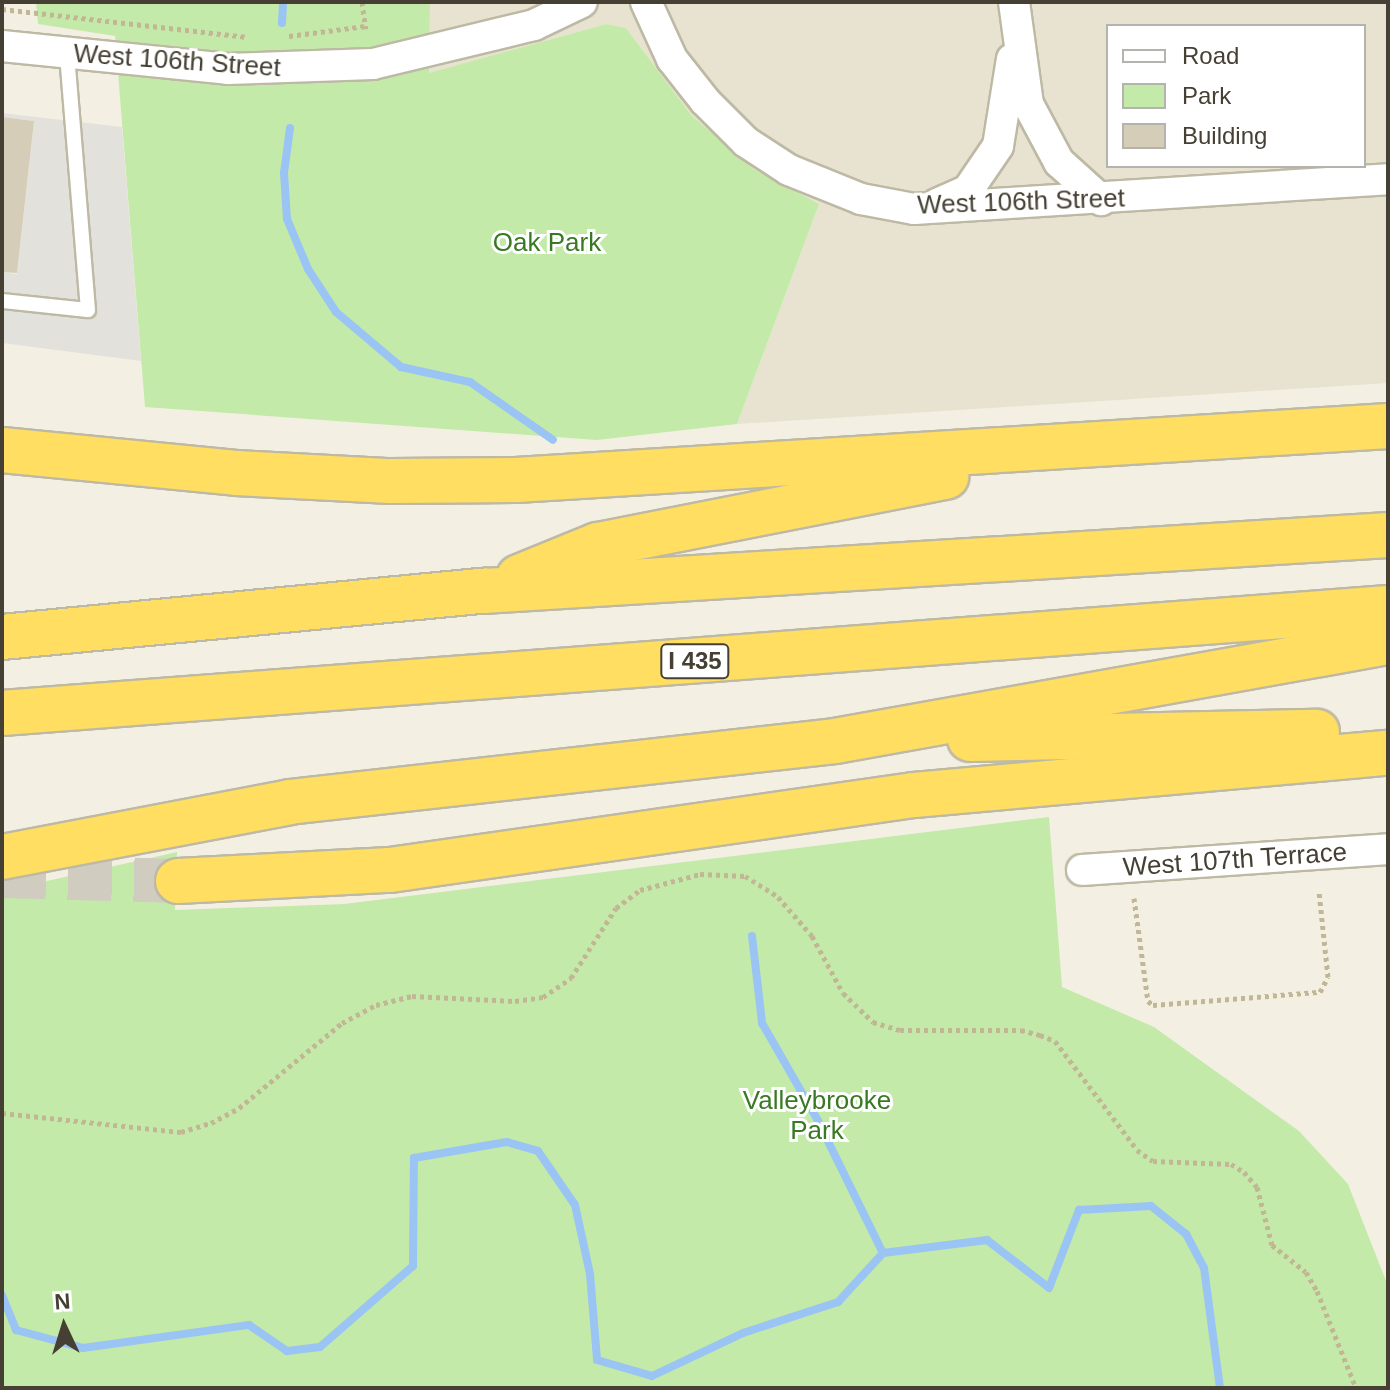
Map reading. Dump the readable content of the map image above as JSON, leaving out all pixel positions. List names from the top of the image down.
{
  "streets": {
    "highway": ["I 435"],
    "street": ["West 106th Street", "West 107th Terrace"]
  },
  "parks": ["Oak Park", "Valleybrooke Park"],
  "legend": ["Road", "Park", "Building"],
  "north": "top"
}
